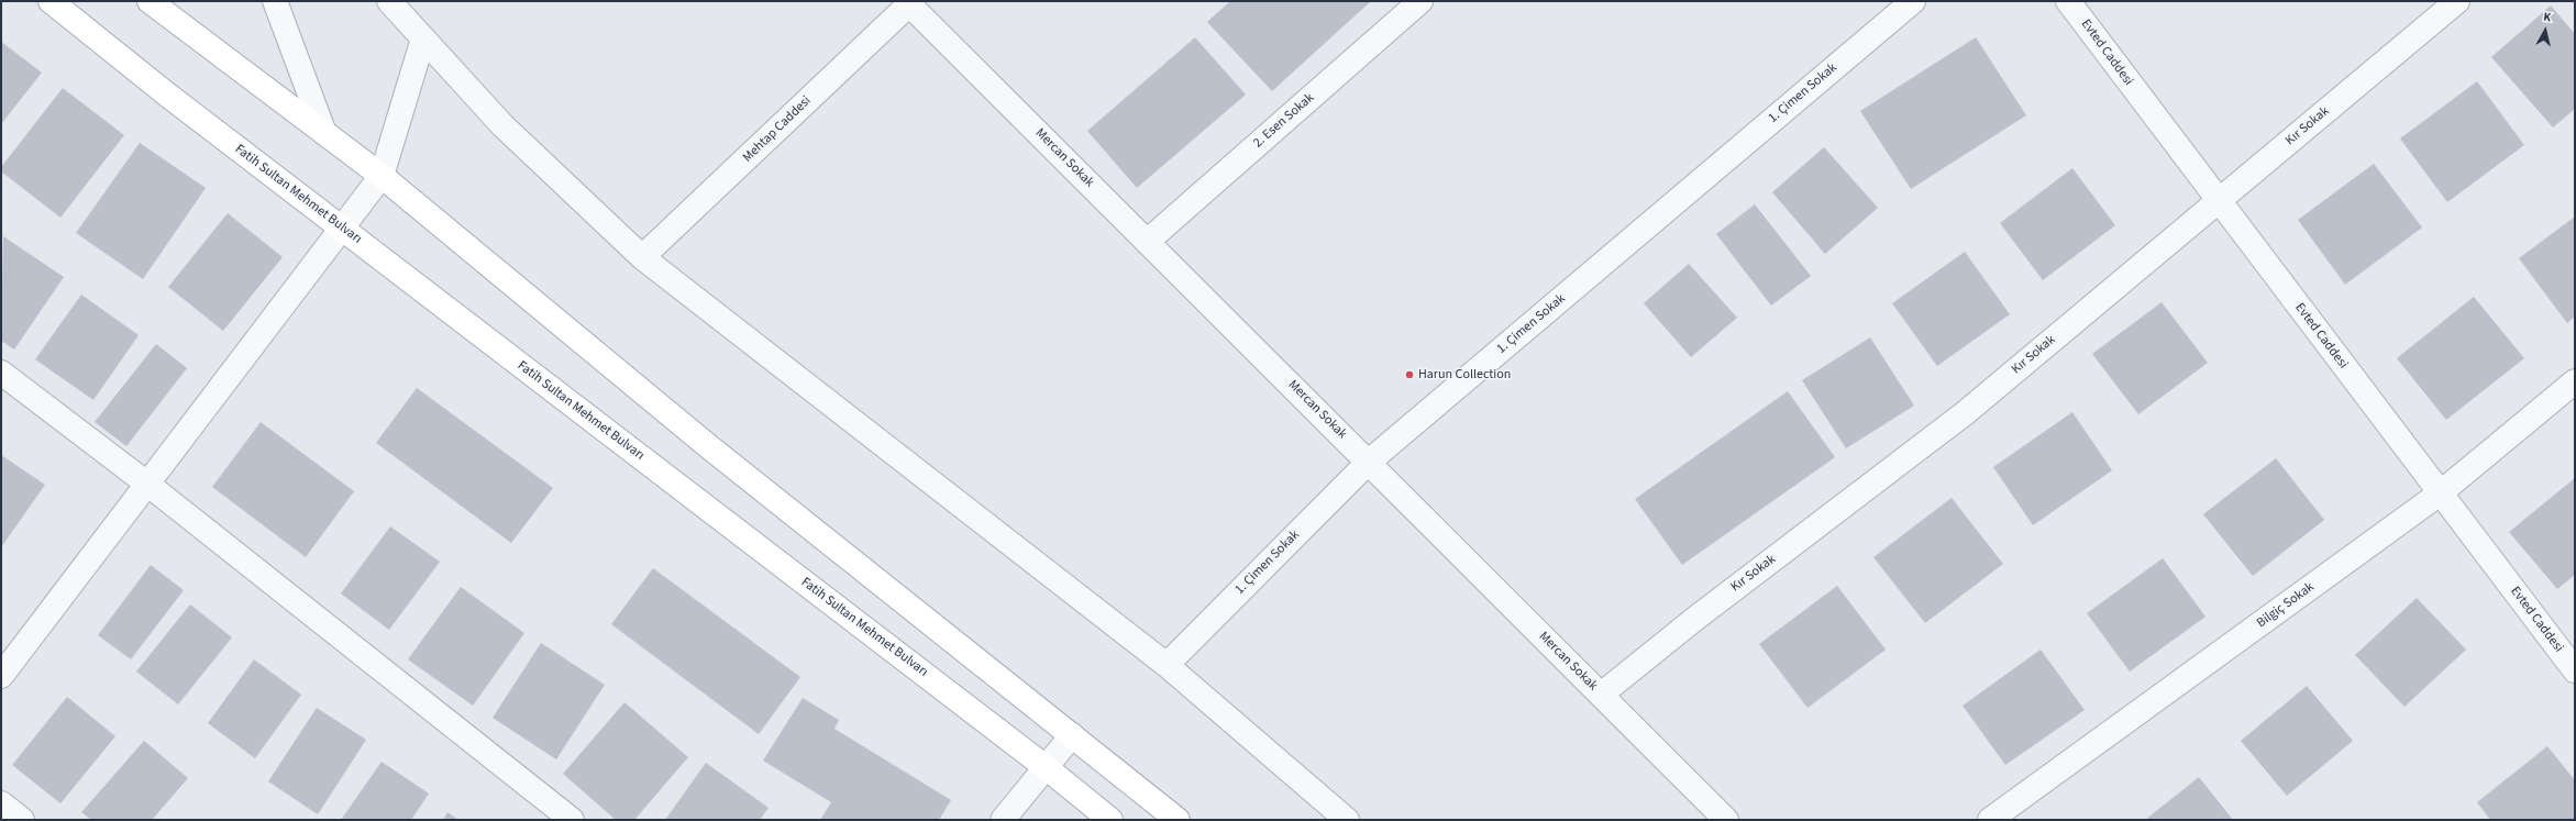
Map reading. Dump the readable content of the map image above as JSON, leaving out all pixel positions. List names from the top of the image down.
{
  "streets": {
    "main road": ["Fatih Sultan Mehmet Bulvarı"],
    "street": [
      "Evted Caddesi",
      "1. Çimen Sokak",
      "2. Esen Sokak",
      "Kır Sokak",
      "Mehtap Caddesi",
      "Mercan Sokak",
      "Bilgiç Sokak"
    ]
  },
  "crossings": [
    ["Evted Caddesi", "Kır Sokak"],
    ["Evted Caddesi", "Bilgiç Sokak"],
    ["1. Çimen Sokak", "Mercan Sokak"],
    ["2. Esen Sokak", "Mercan Sokak"],
    ["Kır Sokak", "Mercan Sokak"],
    ["Mehtap Caddesi", "Mercan Sokak"]
  ],
  "places": ["Harun Collection"],
  "north": "top"
}
